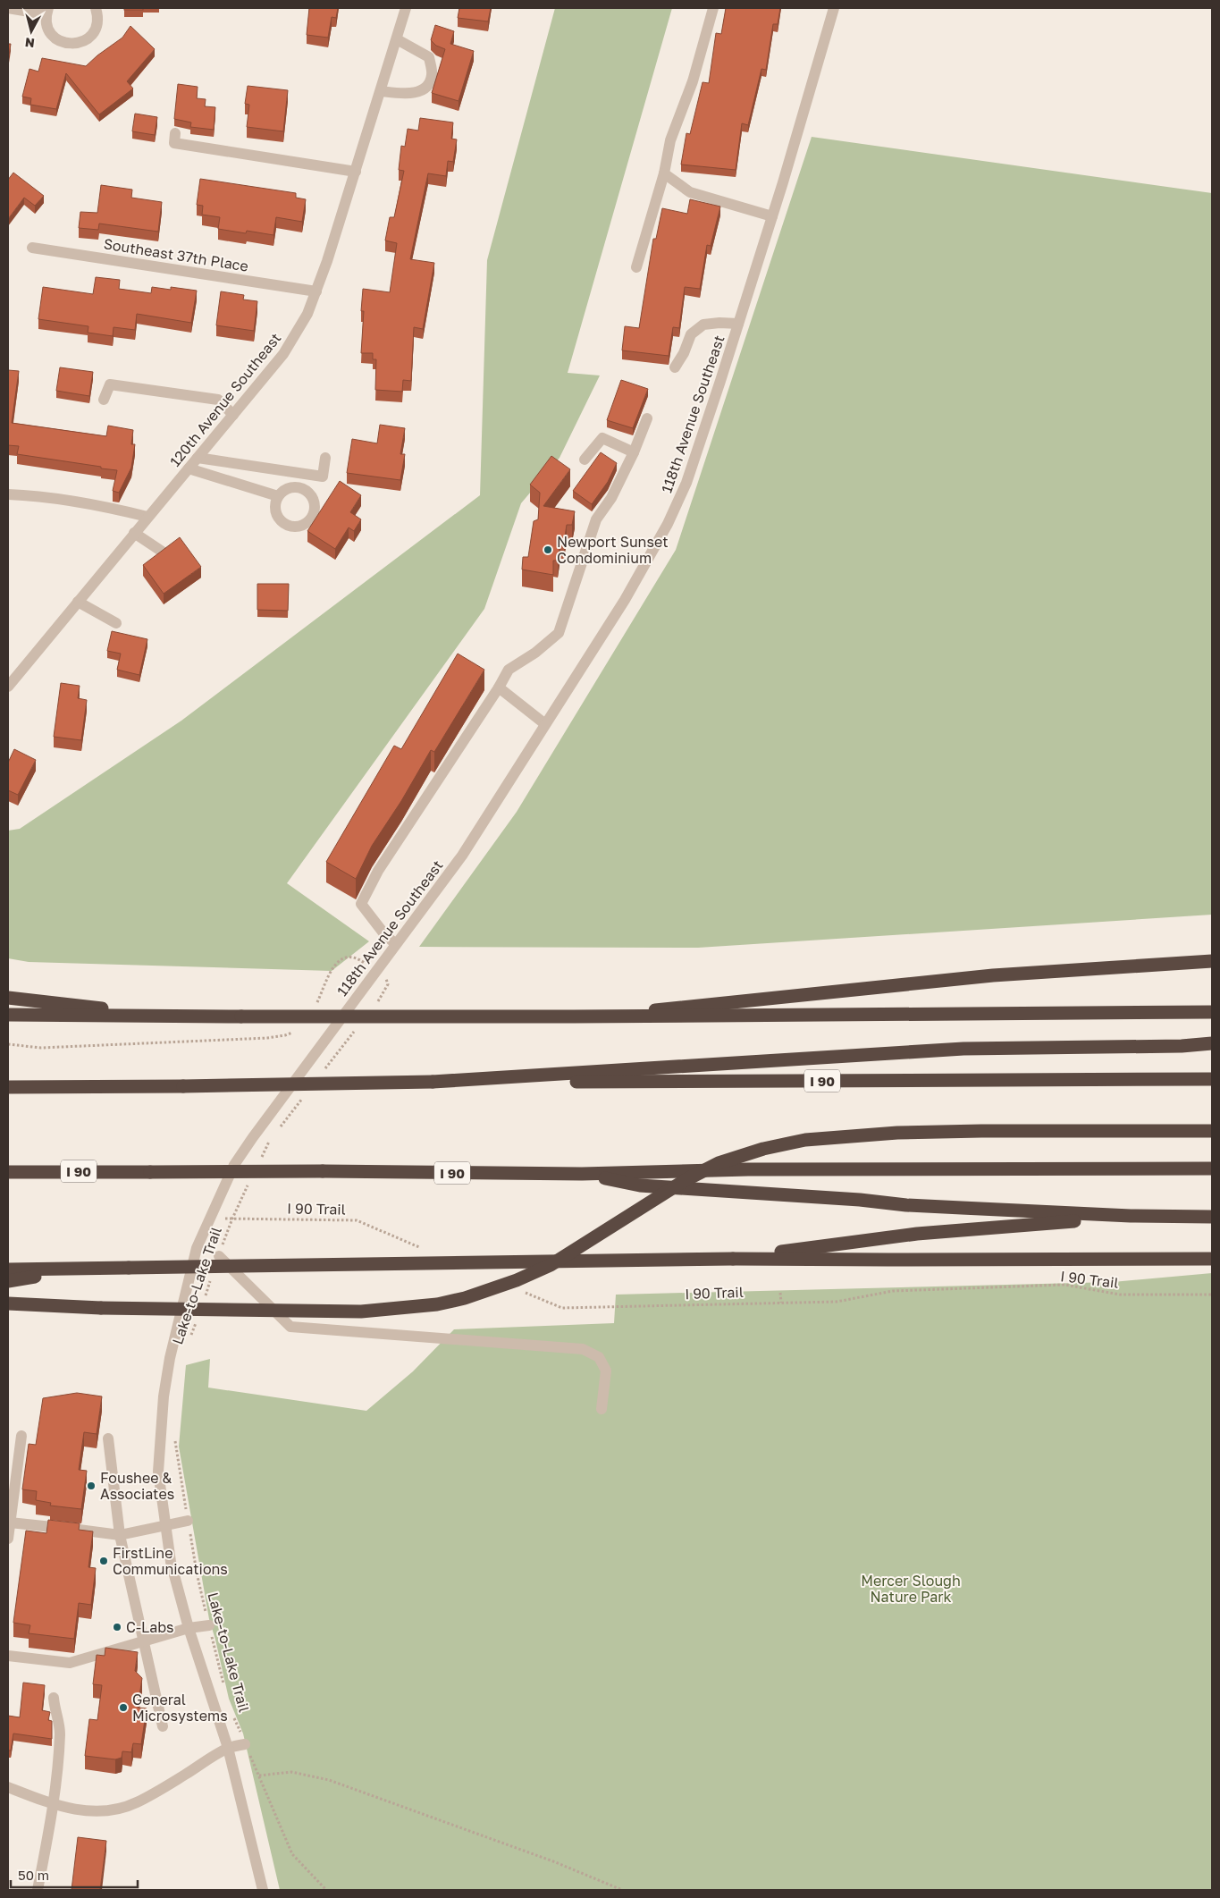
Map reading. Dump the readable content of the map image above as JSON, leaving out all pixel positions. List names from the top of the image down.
{
  "streets": {
    "highway": ["I 90"],
    "street": ["Southeast 37th Place", "120th Avenue Southeast", "118th Avenue Southeast"],
    "path": ["I 90 Trail", "Lake-to-Lake Trail"]
  },
  "crossings": [
    ["Southeast 37th Place", "120th Avenue Southeast"],
    ["I 90 Trail", "Lake-to-Lake Trail"]
  ],
  "parks": ["Mercer Slough Nature Park"],
  "places": [
    "Newport Sunset Condominium",
    "Foushee & Associates",
    "FirstLine Communications",
    "C-Labs",
    "General Microsystems"
  ],
  "scale_bar": "50 m",
  "north": "bottom"
}
